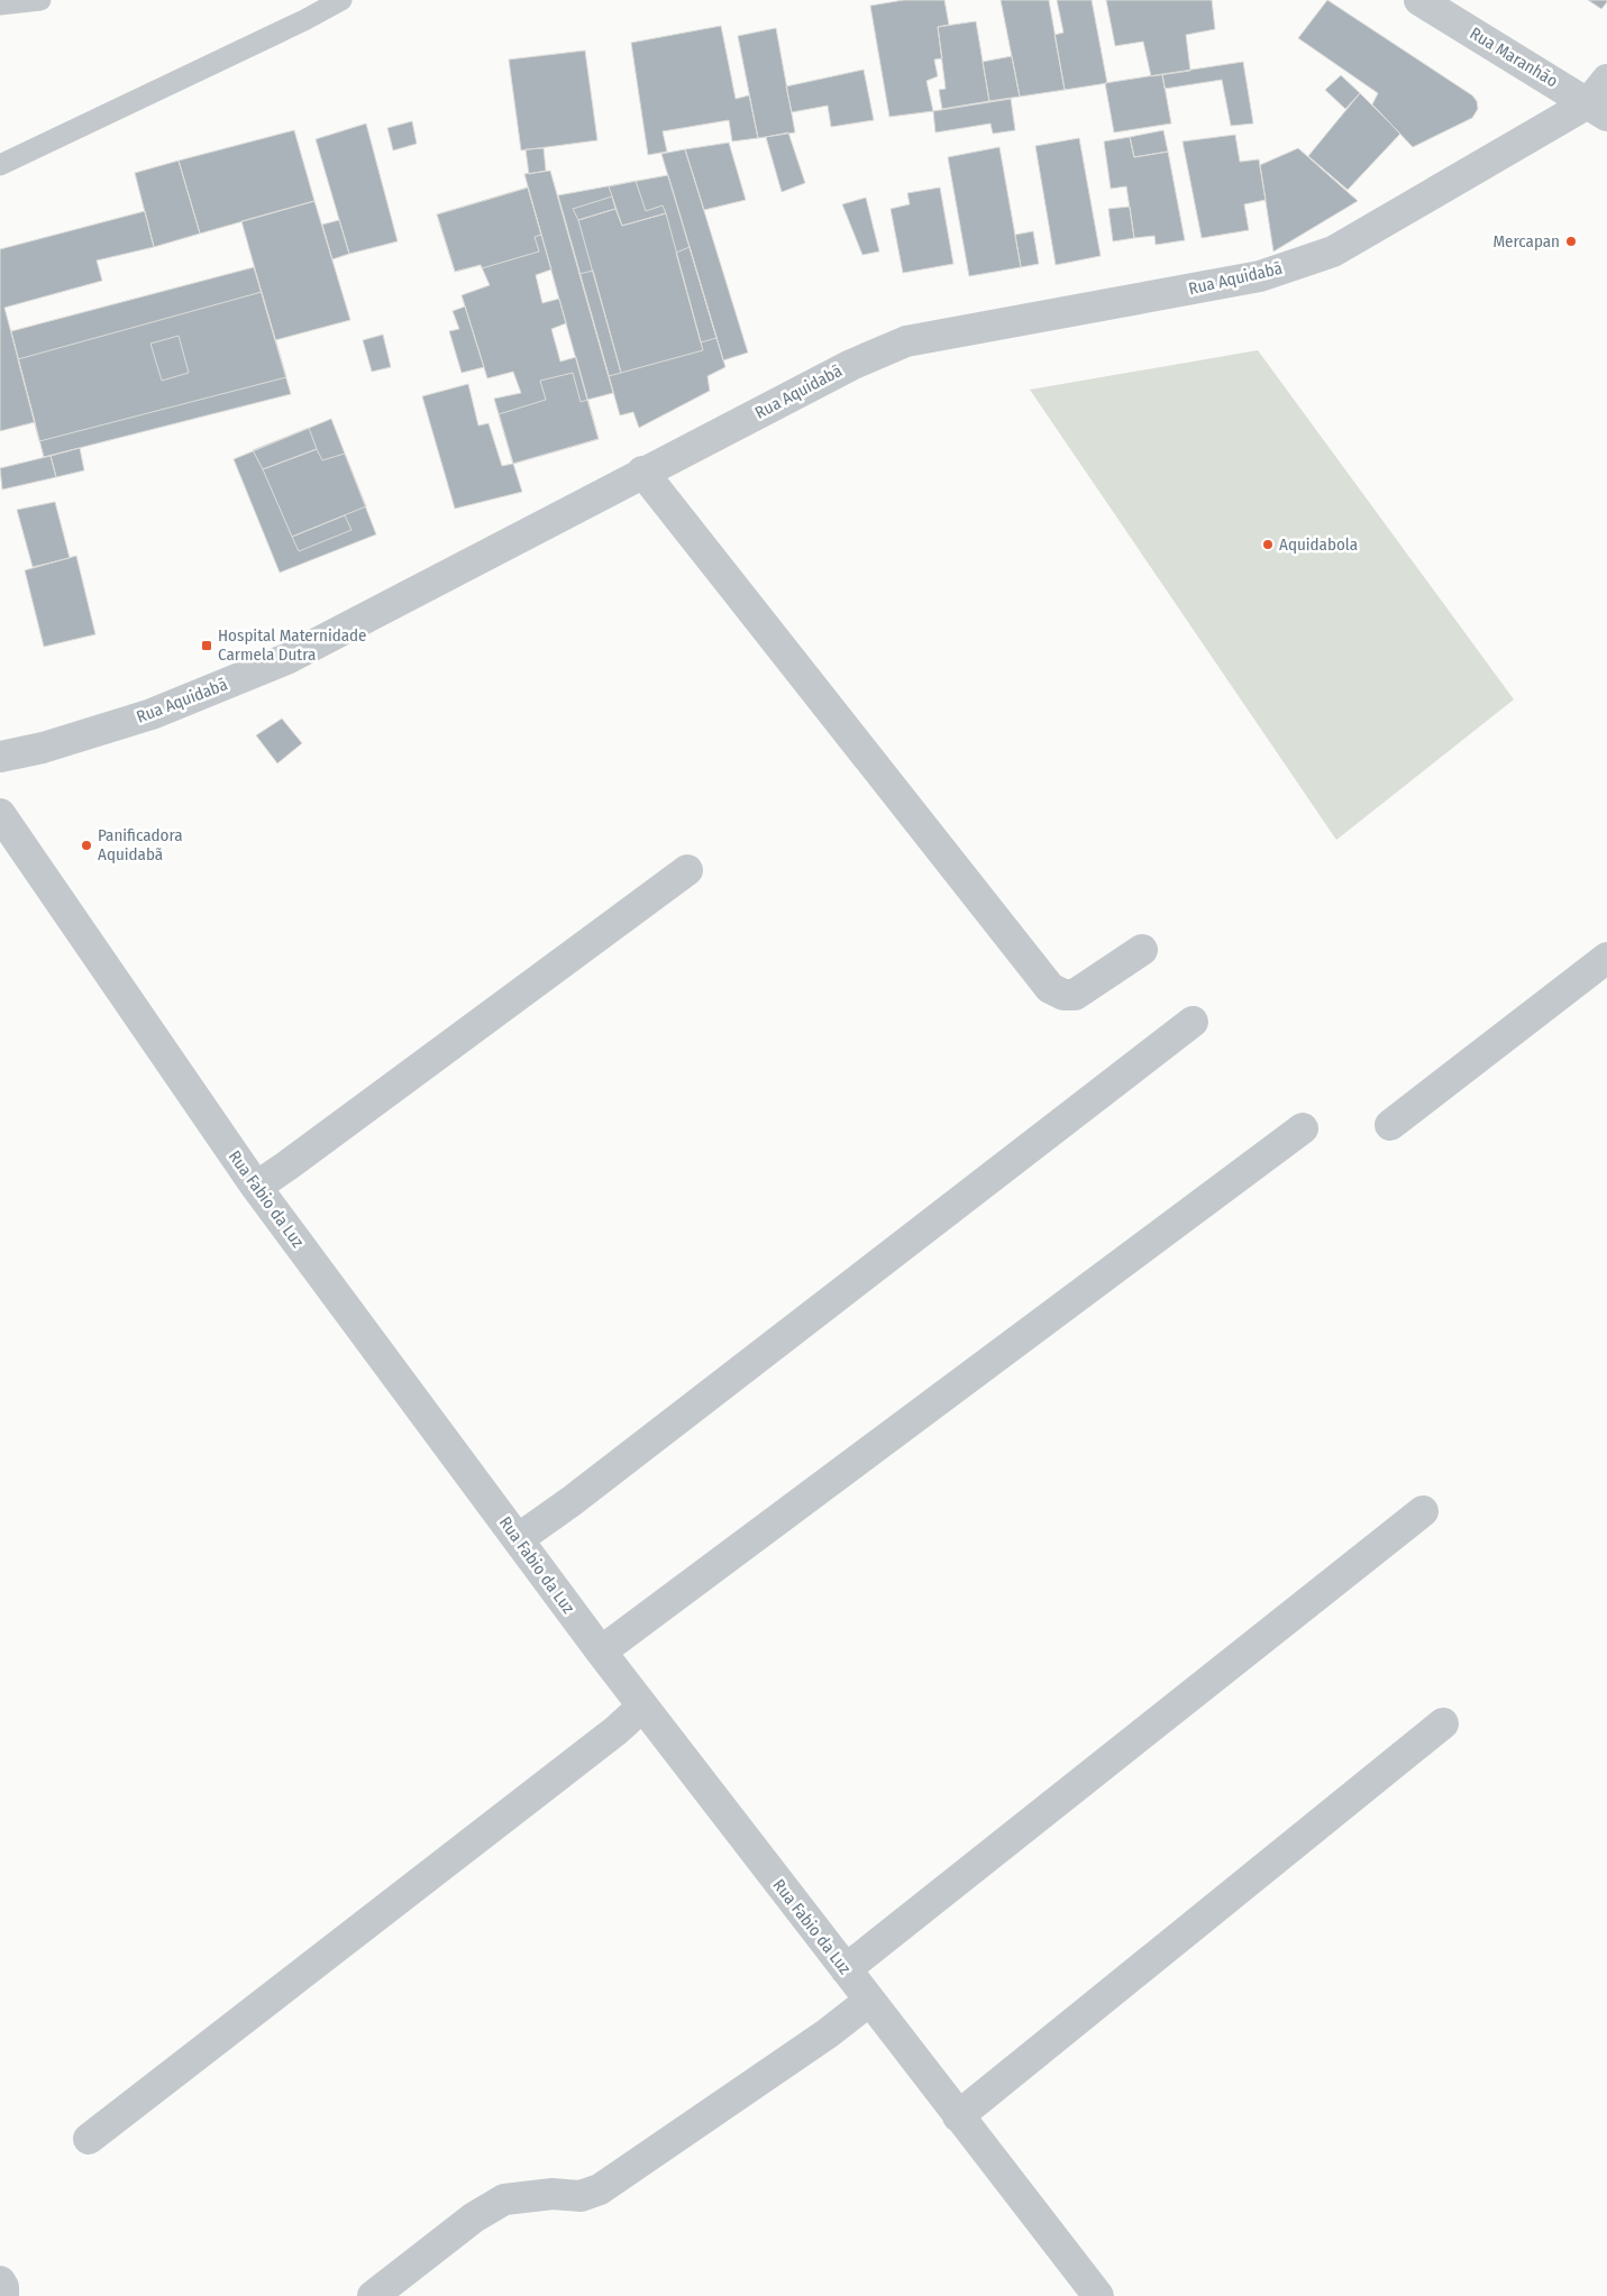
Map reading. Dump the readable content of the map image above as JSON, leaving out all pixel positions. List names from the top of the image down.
{
  "streets": {
    "street": ["Rua Maranhão", "Rua Aquidabã", "Rua Fabio da Luz"]
  },
  "crossings": [
    ["Rua Maranhão", "Rua Aquidabã"]
  ],
  "places": {
    "other": ["Mercapan", "Aquidabola", "Panificadora Aquidabã"],
    "transit": ["Hospital Maternidade Carmela Dutra"]
  }
}
